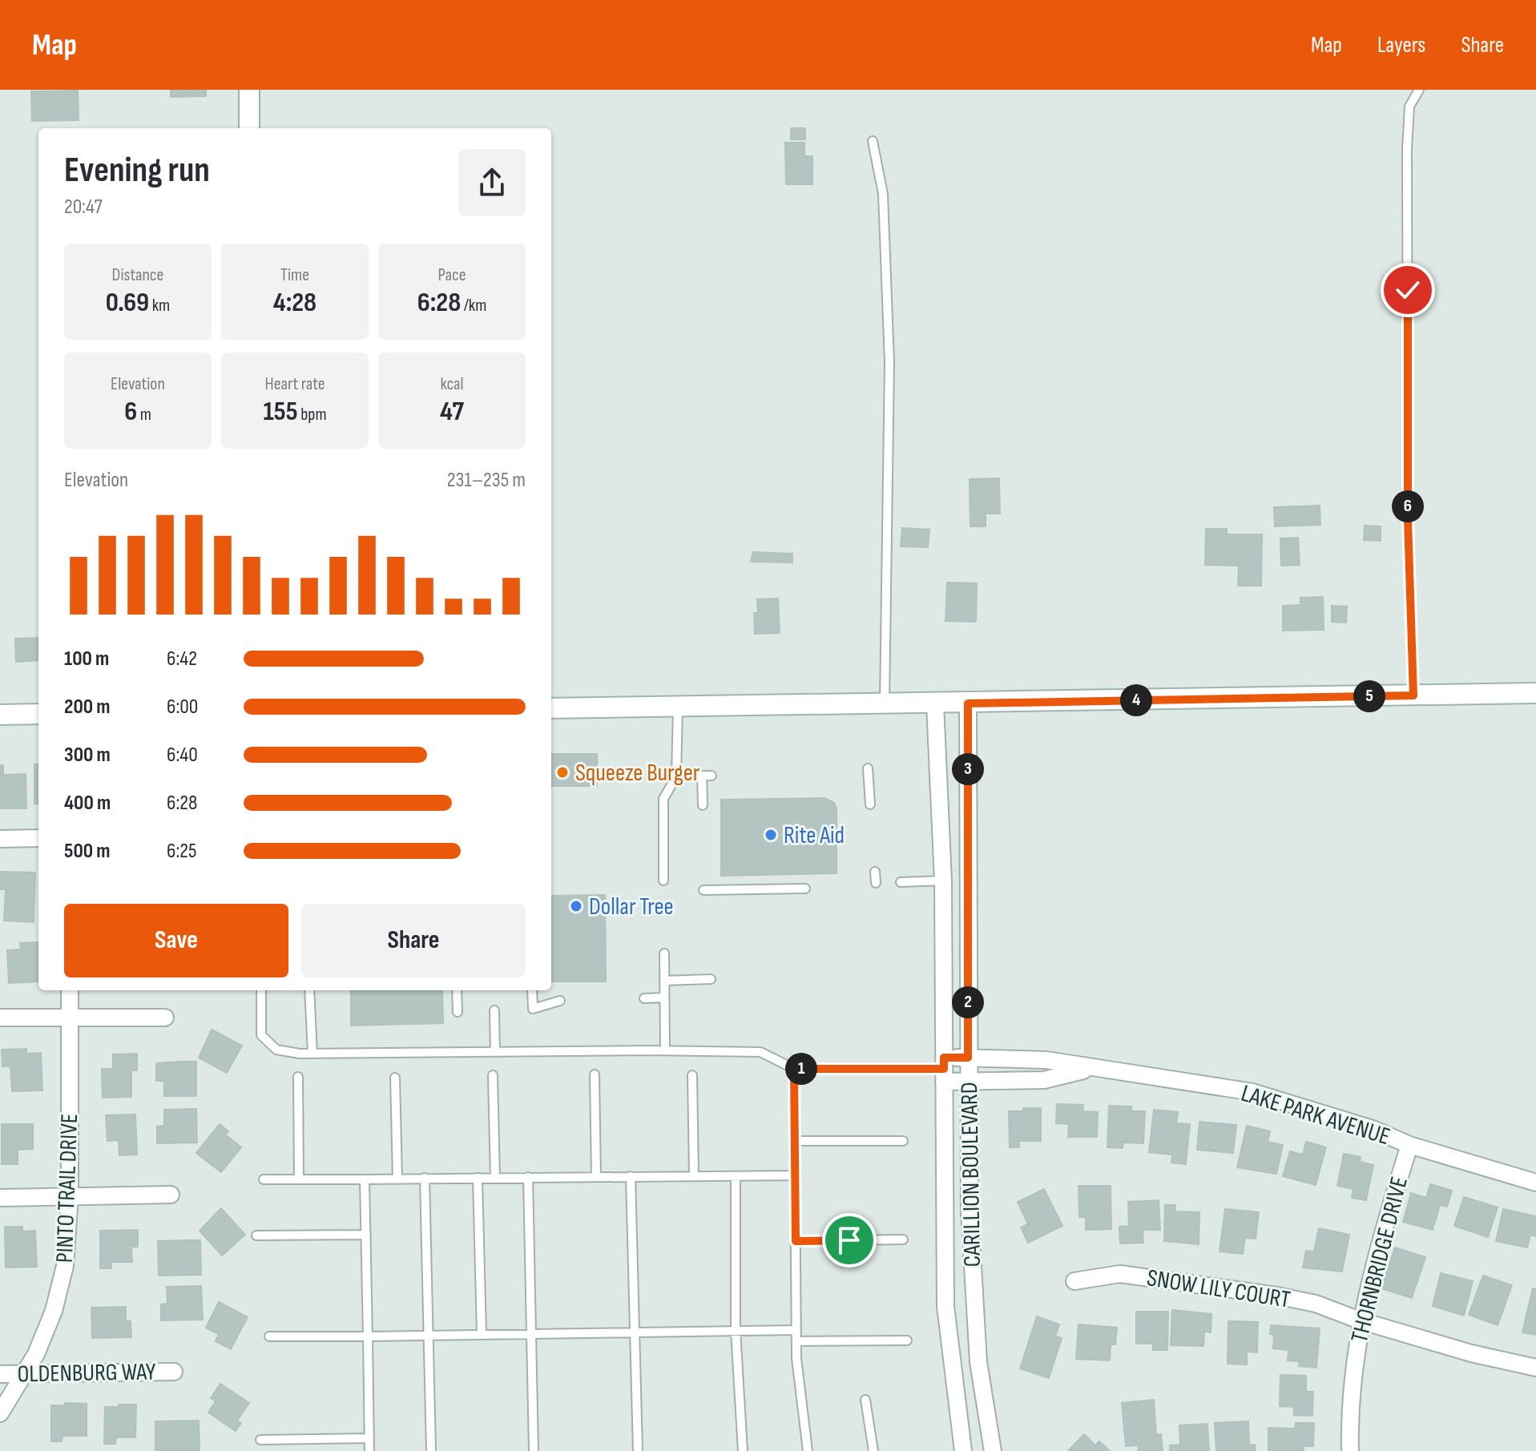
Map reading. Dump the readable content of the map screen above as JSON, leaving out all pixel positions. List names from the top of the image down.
{
  "streets": {
    "street": [
      "LAKE PARK AVENUE",
      "CARILLION BOULEVARD",
      "PINTO TRAIL DRIVE",
      "THORNBRIDGE DRIVE",
      "SNOW LILY COURT",
      "OLDENBURG WAY"
    ]
  },
  "crossings": [
    ["LAKE PARK AVENUE", "CARILLION BOULEVARD"],
    ["LAKE PARK AVENUE", "THORNBRIDGE DRIVE"],
    ["PINTO TRAIL DRIVE", "OLDENBURG WAY"],
    ["THORNBRIDGE DRIVE", "SNOW LILY COURT"]
  ],
  "places": ["Squeeze Burger", "Rite Aid", "Dollar Tree"],
  "page": {
    "header": "Map",
    "nav": ["Map", "Layers", "Share"],
    "heading": ["Evening run", "20:47"],
    "stats": [
      ["Distance", "0.69 km"],
      ["Time", "4:28"],
      ["Pace", "6:28 /km"],
      ["Elevation", "6 m"],
      ["Heart rate", "155 bpm"],
      ["kcal", "47"]
    ],
    "chart": ["Elevation", "231–235 m"],
    "pins": [
      "6",
      "5",
      "4",
      "3",
      "2",
      "1"
    ],
    "list": [
      {
        "name": "100 m",
        "note": "6:42"
      },
      {
        "name": "200 m",
        "note": "6:00"
      },
      {
        "name": "300 m",
        "note": "6:40"
      },
      {
        "name": "400 m",
        "note": "6:28"
      },
      {
        "name": "500 m",
        "note": "6:25"
      }
    ],
    "buttons": ["Save", "Share"]
  }
}
